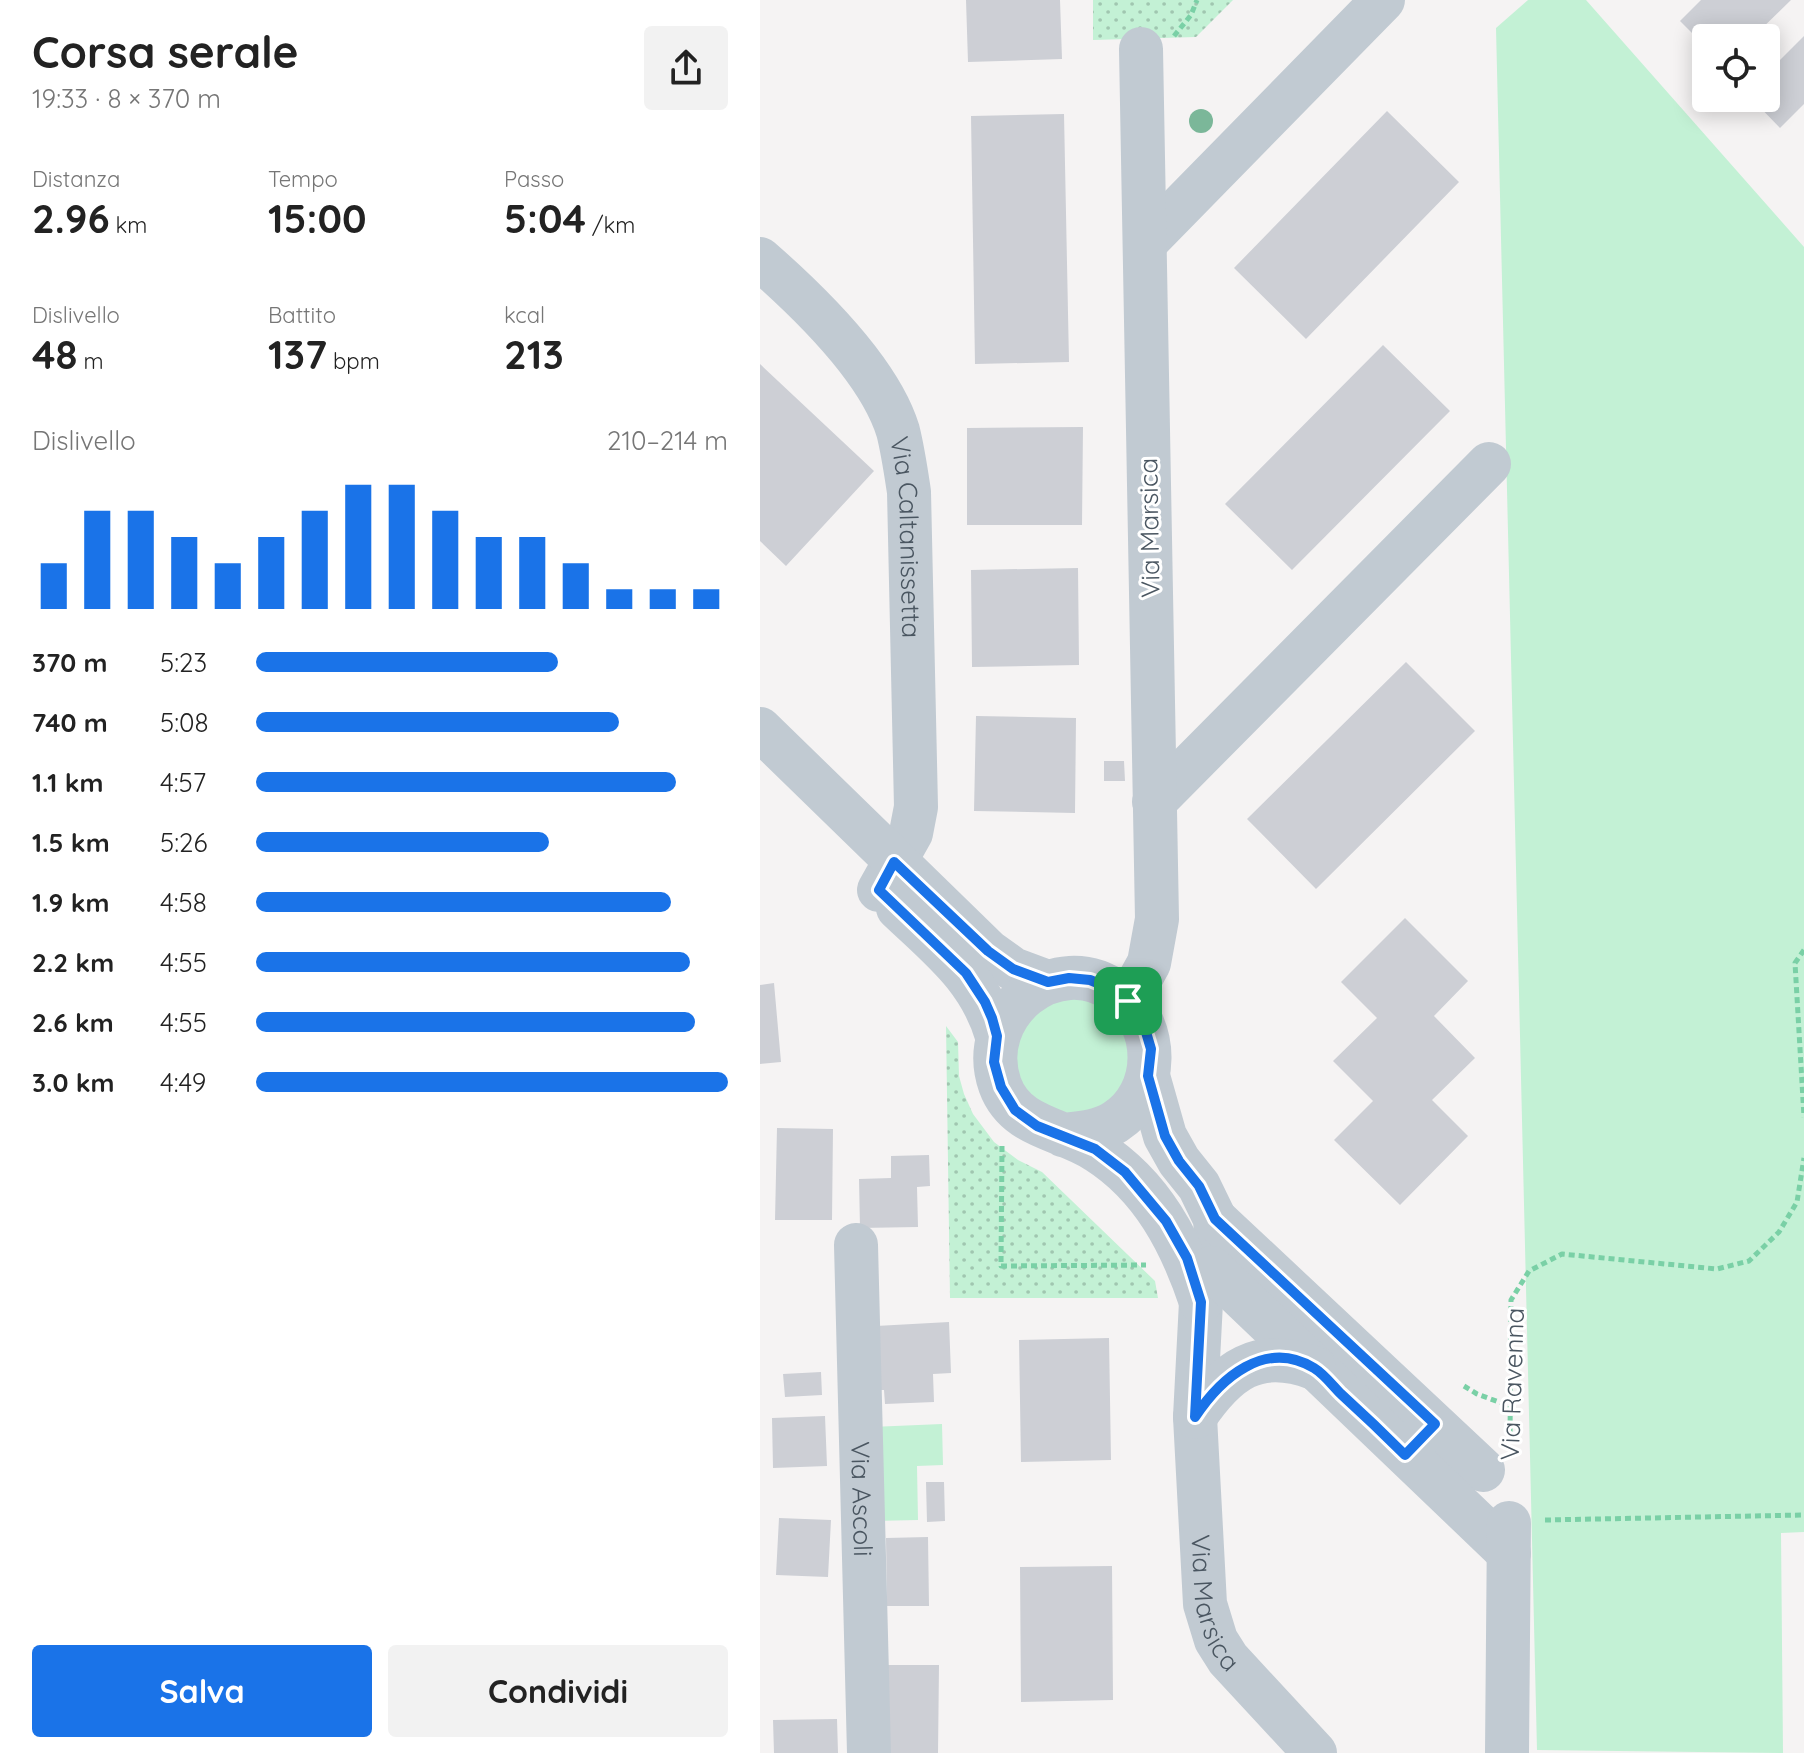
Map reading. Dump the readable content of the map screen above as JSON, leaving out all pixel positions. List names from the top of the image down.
{
  "streets": {
    "street": ["Via Marsica", "Via Caltanissetta", "Via Ascoli"],
    "path": ["Via Ravenna"]
  },
  "page": {
    "heading": ["Corsa serale", "19:33 · 8 × 370 m"],
    "stats": [
      ["Distanza", "2.96 km"],
      ["Tempo", "15:00"],
      ["Passo", "5:04 /km"],
      ["Dislivello", "48 m"],
      ["Battito", "137 bpm"],
      ["kcal", "213"]
    ],
    "chart": ["Dislivello", "210–214 m"],
    "list": [
      {
        "name": "370 m",
        "note": "5:23"
      },
      {
        "name": "740 m",
        "note": "5:08"
      },
      {
        "name": "1.1 km",
        "note": "4:57"
      },
      {
        "name": "1.5 km",
        "note": "5:26"
      },
      {
        "name": "1.9 km",
        "note": "4:58"
      },
      {
        "name": "2.2 km",
        "note": "4:55"
      },
      {
        "name": "2.6 km",
        "note": "4:55"
      },
      {
        "name": "3.0 km",
        "note": "4:49"
      }
    ],
    "buttons": ["Salva", "Condividi"]
  }
}
